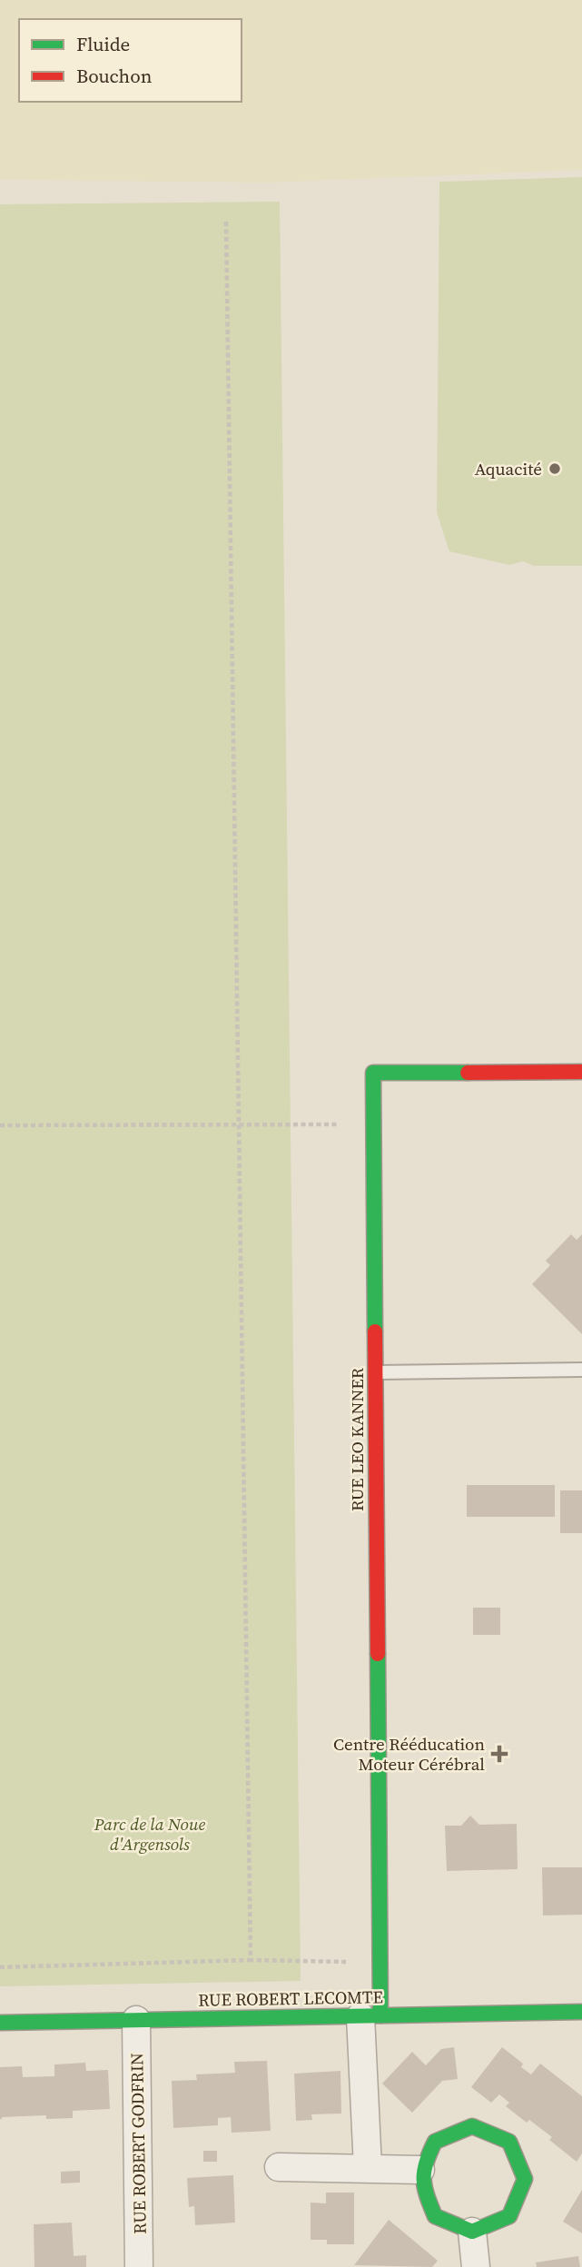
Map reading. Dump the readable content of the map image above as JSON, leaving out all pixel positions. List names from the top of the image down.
{
  "streets": {
    "street": ["RUE LEO KANNER", "RUE ROBERT LECOMTE", "RUE ROBERT GODFRIN"]
  },
  "crossings": [
    ["RUE LEO KANNER", "RUE ROBERT LECOMTE"],
    ["RUE ROBERT LECOMTE", "RUE ROBERT GODFRIN"]
  ],
  "parks": ["Parc de la Noue d'Argensols"],
  "places": {
    "other": ["Aquacité"],
    "health": ["Centre Rééducation Moteur Cérébral"]
  },
  "legend": ["Fluide", "Bouchon"]
}
